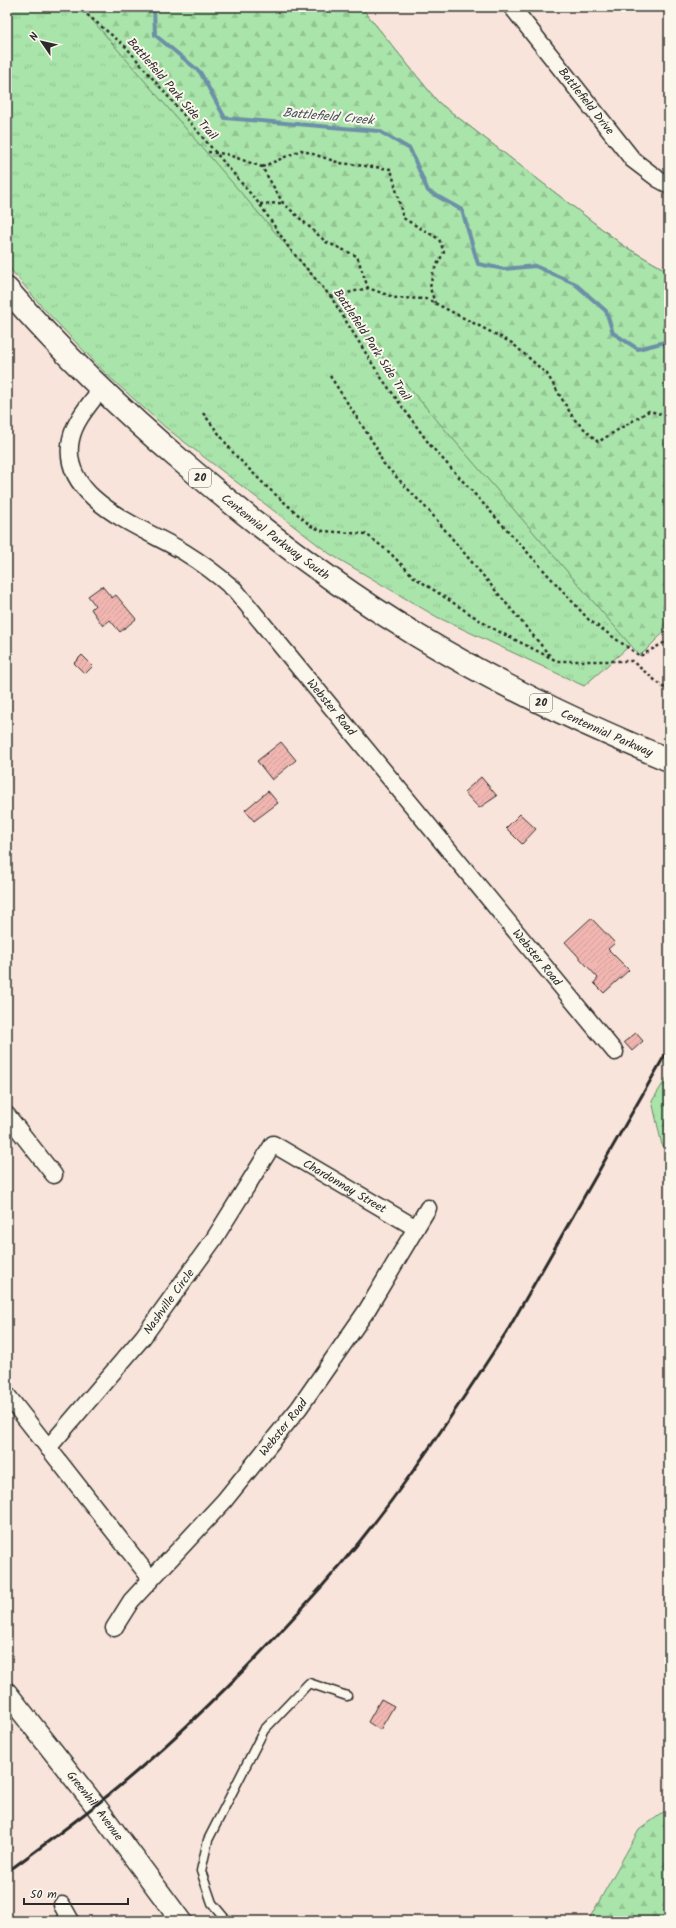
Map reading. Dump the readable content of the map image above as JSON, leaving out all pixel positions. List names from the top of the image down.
{
  "streets": {
    "main road": ["20", "Centennial Parkway South", "Centennial Parkway"],
    "street": [
      "Battlefield Drive",
      "Webster Road",
      "Chardonnay Street",
      "Nashville Circle",
      "Greenhill Avenue"
    ],
    "path": ["Battlefield Park Side Trail"]
  },
  "crossings": [
    ["Centennial Parkway South", "Webster Road"],
    ["Centennial Parkway South", "Centennial Parkway"],
    ["Webster Road", "Chardonnay Street"],
    ["Chardonnay Street", "Nashville Circle"]
  ],
  "water": ["Battlefield Creek"],
  "scale_bar": "50 m",
  "north": "top left"
}
